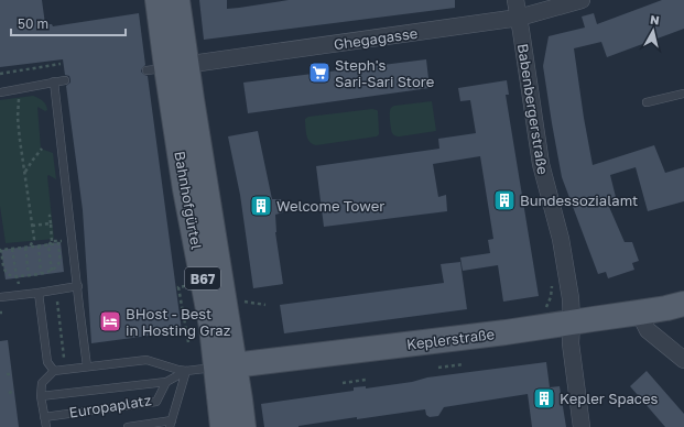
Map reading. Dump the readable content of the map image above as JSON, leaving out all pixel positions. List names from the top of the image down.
{
  "streets": {
    "main road": ["Bahnhofgürtel", "B67", "Keplerstraße"],
    "street": ["Ghegagasse", "Babenbergerstraße"],
    "lane": ["Europaplatz"]
  },
  "crossings": [
    ["Ghegagasse", "Babenbergerstraße"],
    ["Ghegagasse", "Bahnhofgürtel"],
    ["Babenbergerstraße", "Keplerstraße"],
    ["Bahnhofgürtel", "Keplerstraße"],
    ["Bahnhofgürtel", "Europaplatz"],
    ["Keplerstraße", "Europaplatz"]
  ],
  "places": {
    "supermarket": ["Steph's Sari-Sari Store"],
    "building": ["Bundessozialamt", "Welcome Tower", "Kepler Spaces"],
    "hotel": ["BHost - Best in Hosting Graz"]
  },
  "scale_bar": "50 m",
  "north": "top"
}
